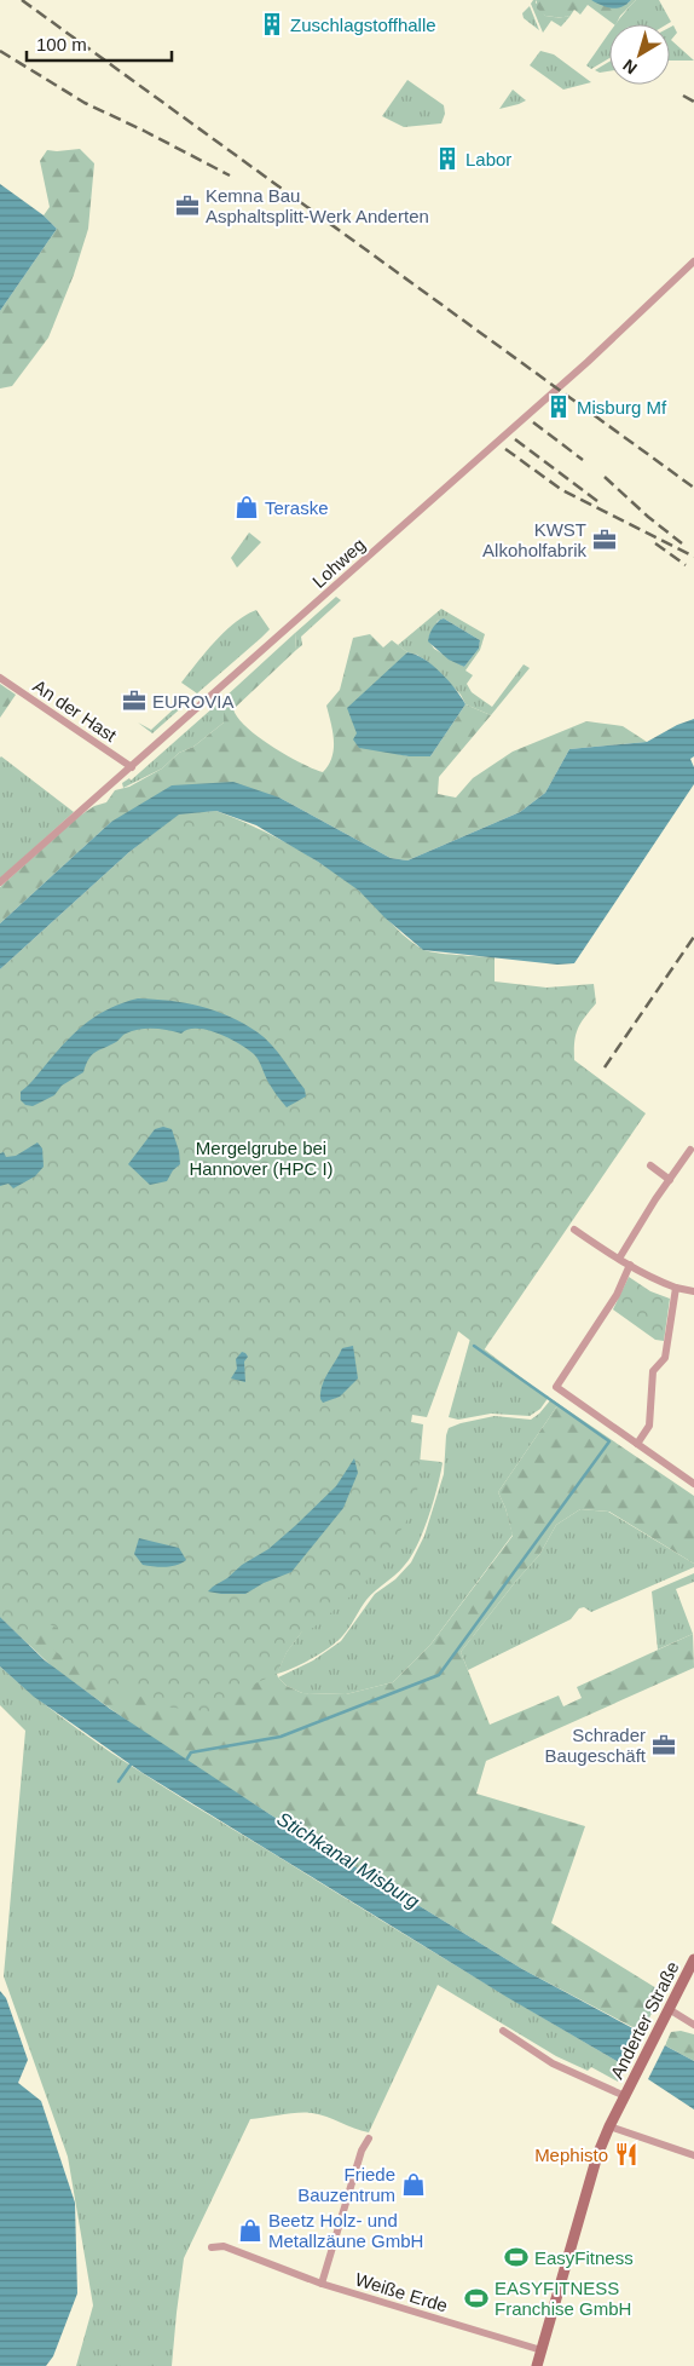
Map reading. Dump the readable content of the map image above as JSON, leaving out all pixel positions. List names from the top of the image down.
{
  "streets": {
    "main road": ["Anderter Straße"],
    "street": ["Lohweg", "An der Hast", "Weiße Erde"]
  },
  "crossings": [
    ["Lohweg", "An der Hast"],
    ["Anderter Straße", "Weiße Erde"]
  ],
  "water": ["Stichkanal Misburg"],
  "parks": ["Mergelgrube bei Hannover (HPC I)"],
  "places": {
    "building": ["Zuschlagstoffhalle", "Labor", "Misburg Mf"],
    "office": [
      "Kemna Bau Asphaltsplitt-Werk Anderten",
      "KWST Alkoholfabrik",
      "EUROVIA",
      "Schrader Baugeschäft"
    ],
    "shop": ["Teraske", "Friede Bauzentrum", "Beetz Holz- und Metallzäune GmbH"],
    "restaurant": ["Mephisto"],
    "sports": ["EasyFitness", "EASYFITNESS Franchise GmbH"]
  },
  "scale_bar": "100 m",
  "north": "bottom left"
}
